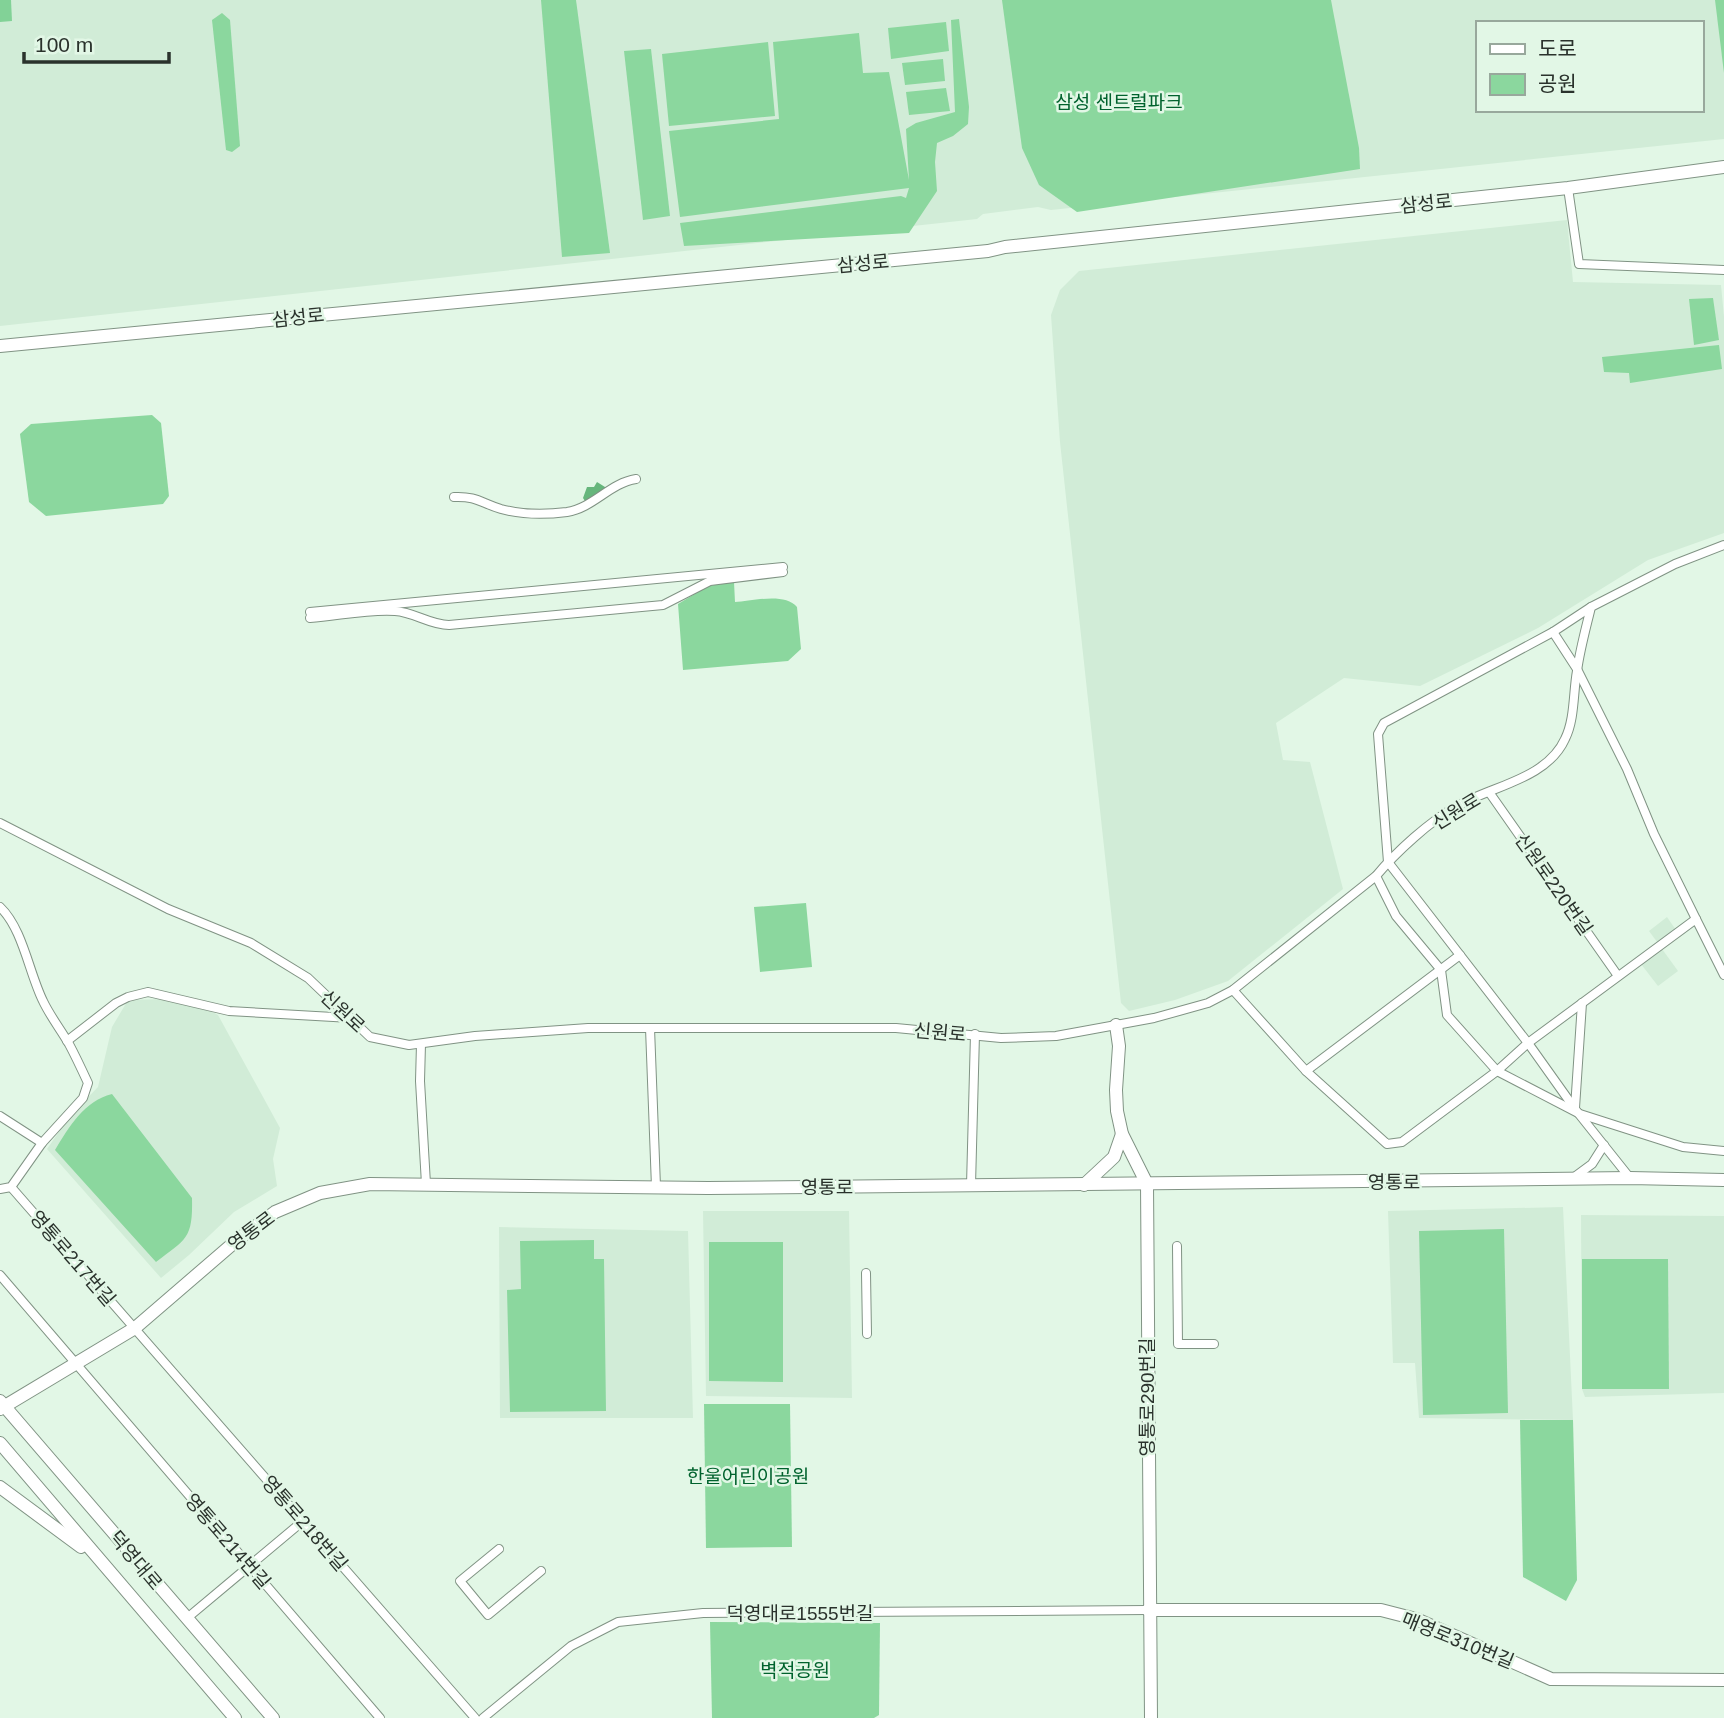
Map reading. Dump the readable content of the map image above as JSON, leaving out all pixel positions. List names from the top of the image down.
{
  "streets": {
    "street": [
      "삼성로",
      "신원로",
      "신원로220번길",
      "영통로",
      "영통로217번길",
      "영통로290번길",
      "영통로218번길",
      "영통로214번길",
      "덕영대로",
      "덕영대로1555번길",
      "매영로310번길"
    ]
  },
  "crossings": [
    ["신원로", "신원로220번길"],
    ["영통로", "영통로217번길"],
    ["영통로", "영통로290번길"],
    ["영통로", "영통로218번길"],
    ["영통로", "영통로214번길"],
    ["영통로", "덕영대로"],
    ["영통로217번길", "영통로218번길"],
    ["영통로290번길", "덕영대로1555번길"],
    ["영통로290번길", "매영로310번길"],
    ["덕영대로1555번길", "매영로310번길"]
  ],
  "parks": ["삼성 센트럴파크", "한울어린이공원", "벽적공원"],
  "legend": ["도로", "공원"],
  "scale_bar": "100 m"
}
